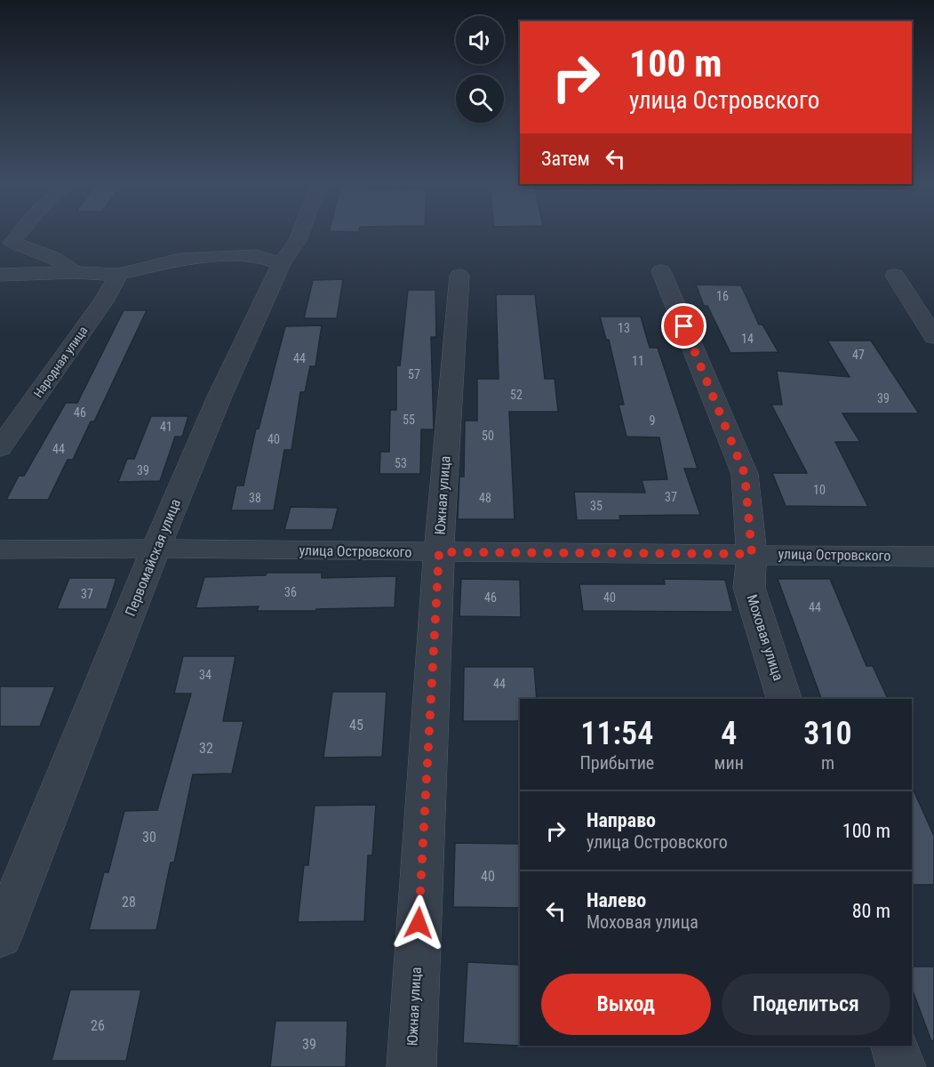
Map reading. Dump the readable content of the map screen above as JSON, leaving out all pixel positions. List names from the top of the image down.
{
  "streets": {
    "street": [
      "Народная улица",
      "Южная улица",
      "улица Островского",
      "Первомайская улица",
      "Моховая улица"
    ]
  },
  "crossings": [
    ["Южная улица", "улица Островского"],
    ["улица Островского", "Первомайская улица"],
    ["улица Островского", "Моховая улица"]
  ],
  "house_numbers": [
    "16",
    "13",
    "14",
    "47",
    "44",
    "11",
    "57",
    "52",
    "39",
    "46",
    "55",
    "9",
    "41",
    "50",
    "40",
    "44",
    "53",
    "39",
    "10",
    "37",
    "38",
    "48",
    "35",
    "36",
    "37",
    "46",
    "40",
    "44",
    "34",
    "44",
    "45",
    "32",
    "30",
    "40",
    "28",
    "26",
    "39"
  ],
  "page": {
    "turn": ["100 m", "улица Островского"],
    "then": "Затем",
    "eta": [
      "11:54",
      "Прибытие",
      "4",
      "мин",
      "310",
      "m"
    ],
    "list": [
      {
        "name": "Направо",
        "note": "улица Островского",
        "value": "100 m"
      },
      {
        "name": "Налево",
        "note": "Моховая улица",
        "value": "80 m"
      }
    ],
    "buttons": ["Выход", "Поделиться"]
  }
}
